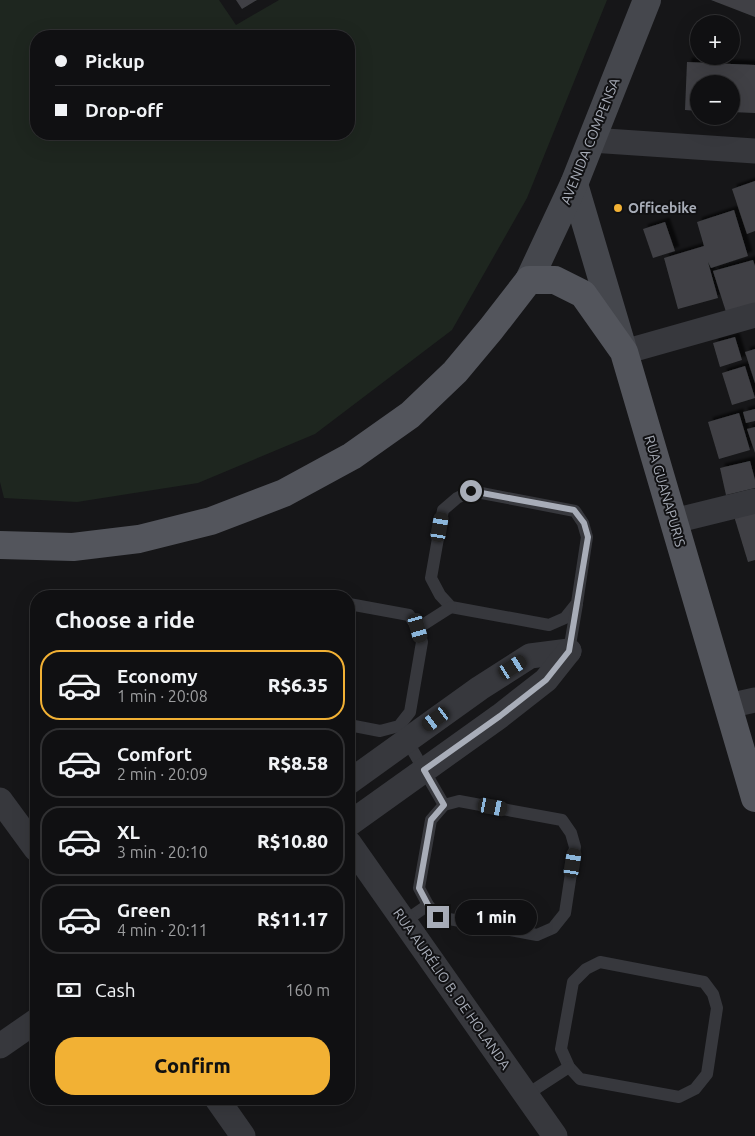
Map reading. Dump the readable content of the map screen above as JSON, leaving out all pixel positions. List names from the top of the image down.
{
  "streets": {
    "main road": ["AVENIDA COMPENSA", "RUA GUANAPURIS"],
    "street": ["RUA AURÉLIO B. DE HOLANDA"]
  },
  "crossings": [
    ["AVENIDA COMPENSA", "RUA GUANAPURIS"]
  ],
  "places": ["Officebike"],
  "page": {
    "map_buttons": ["+", "−"],
    "banner": ["Pickup", "Drop-off"],
    "heading": "Choose a ride",
    "list": [
      {
        "name": "Economy",
        "note": "1 min · 20:08",
        "value": "R$6.35"
      },
      {
        "name": "Comfort",
        "note": "2 min · 20:09",
        "value": "R$8.58"
      },
      {
        "name": "XL",
        "note": "3 min · 20:10",
        "value": "R$10.80"
      },
      {
        "name": "Green",
        "note": "4 min · 20:11",
        "value": "R$11.17"
      }
    ],
    "bubble": "1 min",
    "pay": ["Cash", "160 m"],
    "buttons": "Confirm"
  }
}
